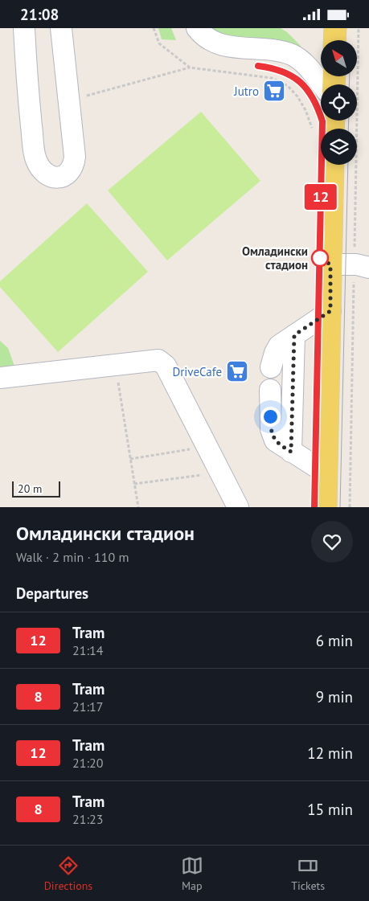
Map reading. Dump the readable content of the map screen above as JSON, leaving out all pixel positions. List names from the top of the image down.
{
  "places": {
    "supermarket": ["Jutro", "DriveCafe"],
    "other": ["Омладински стадион"]
  },
  "lines": ["tram line 12"],
  "scale_bar": "20 m",
  "north": "top left",
  "page": {
    "status": "21:08",
    "on_map": "12",
    "scale": "20 m",
    "heading": [
      ["Омладински стадион", "Walk · 2 min · 110 m"],
      "Departures"
    ],
    "list": [
      {
        "mark": "12",
        "name": "Tram",
        "note": "21:14",
        "value": "6 min"
      },
      {
        "mark": "8",
        "name": "Tram",
        "note": "21:17",
        "value": "9 min"
      },
      {
        "mark": "12",
        "name": "Tram",
        "note": "21:20",
        "value": "12 min"
      },
      {
        "mark": "8",
        "name": "Tram",
        "note": "21:23",
        "value": "15 min"
      }
    ],
    "tabs": ["Directions", "Map", "Tickets"]
  }
}
